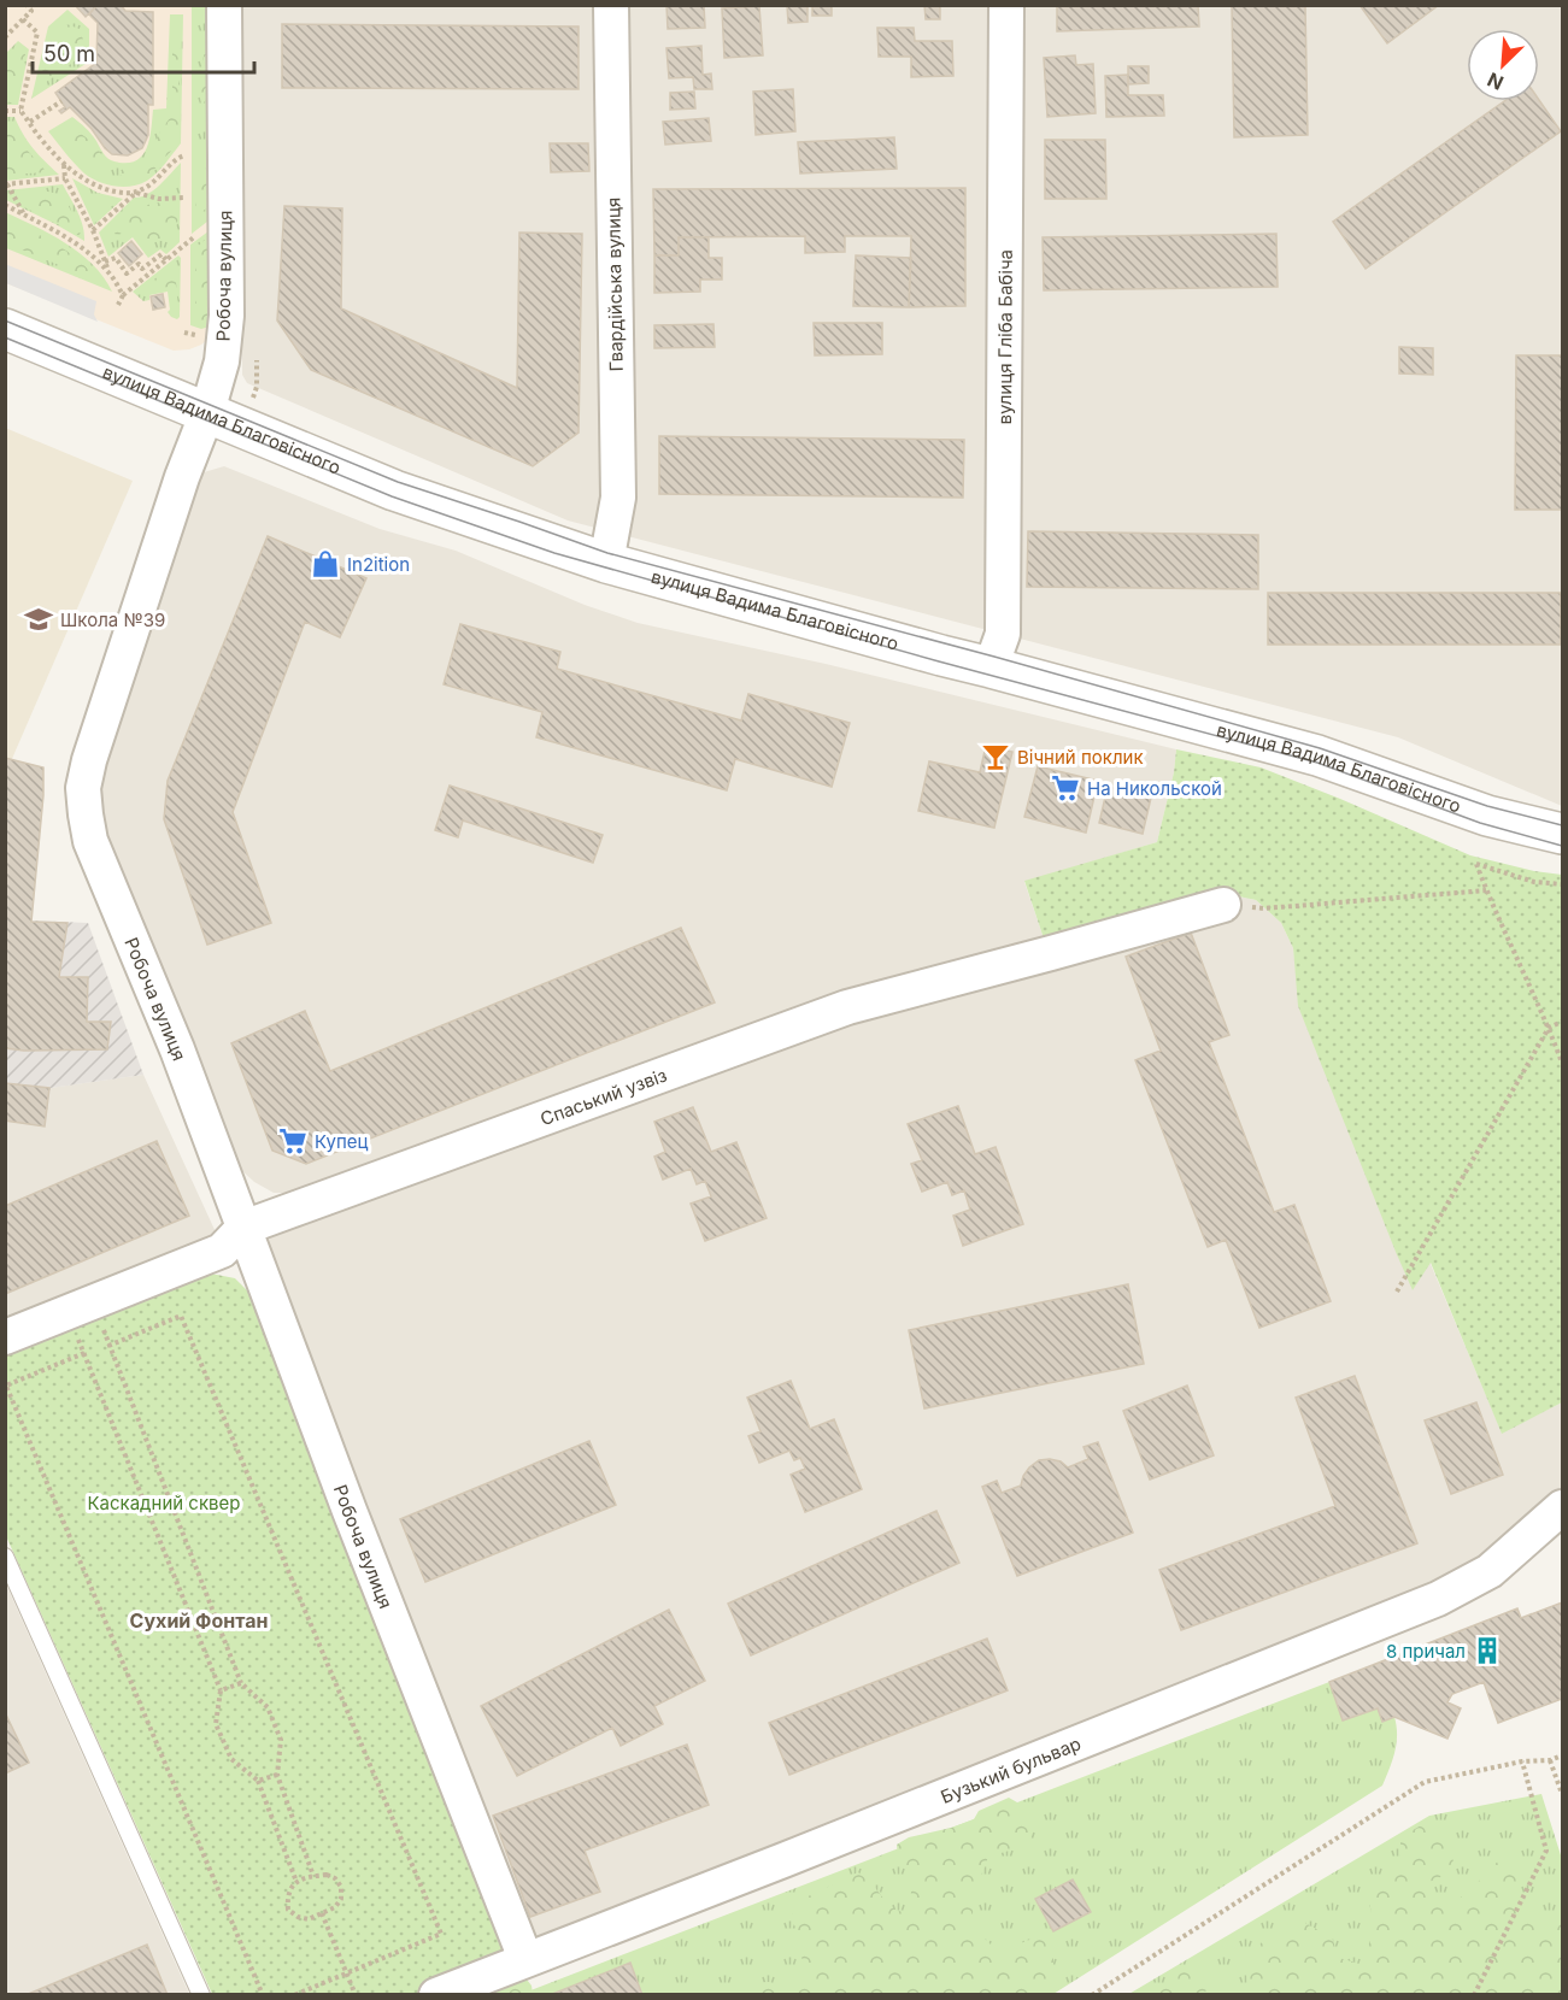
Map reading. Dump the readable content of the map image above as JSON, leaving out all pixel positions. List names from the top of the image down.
{
  "streets": {
    "street": [
      "Робоча вулиця",
      "Гвардійська вулиця",
      "вулиця Гліба Бабіча",
      "вулиця Вадима Благовісного",
      "Спаський узвіз",
      "Бузький бульвар"
    ]
  },
  "crossings": [
    ["Робоча вулиця", "вулиця Вадима Благовісного"],
    ["Робоча вулиця", "Спаський узвіз"],
    ["Робоча вулиця", "Бузький бульвар"],
    ["Гвардійська вулиця", "вулиця Вадима Благовісного"],
    ["вулиця Гліба Бабіча", "вулиця Вадима Благовісного"]
  ],
  "districts": ["Сухий Фонтан"],
  "parks": ["Каскадний сквер"],
  "places": {
    "shop": ["In2ition"],
    "school or university": ["Школа №39"],
    "bar": ["Вічний поклик"],
    "supermarket": ["На Никольской", "Купец"],
    "building": ["8 причал"]
  },
  "scale_bar": "50 m",
  "north": "bottom left"
}
